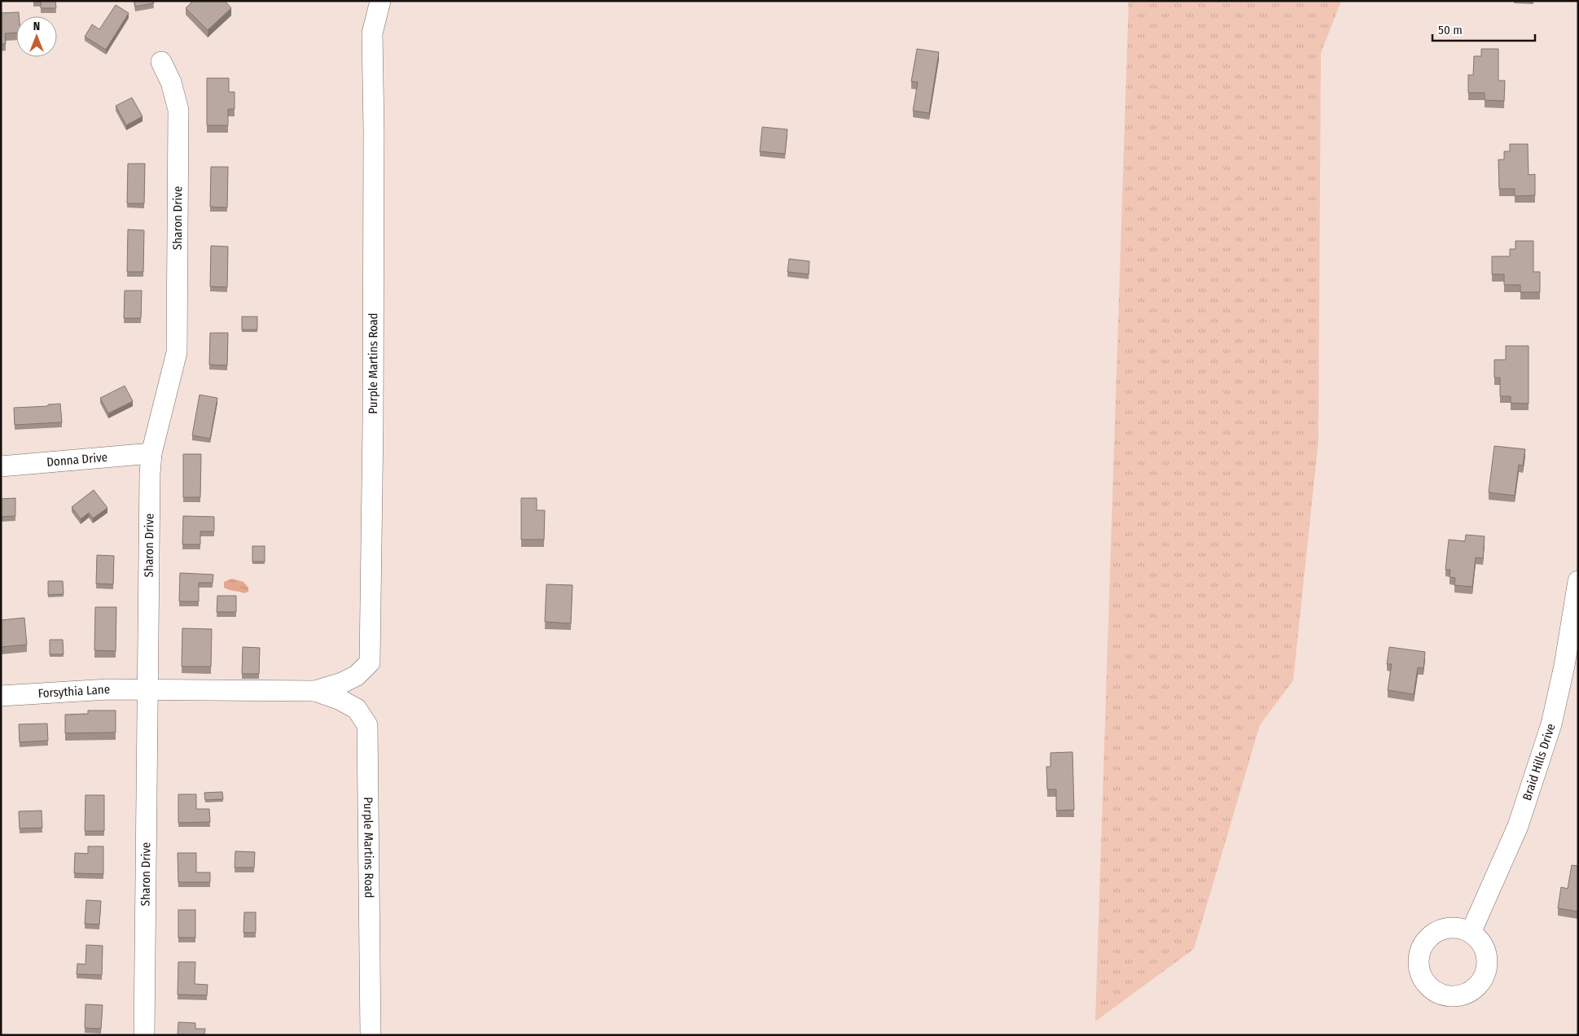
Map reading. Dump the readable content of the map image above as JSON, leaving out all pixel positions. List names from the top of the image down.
{
  "streets": {
    "street": [
      "Sharon Drive",
      "Purple Martins Road",
      "Donna Drive",
      "Forsythia Lane",
      "Braid Hills Drive"
    ]
  },
  "crossings": [
    ["Sharon Drive", "Purple Martins Road"],
    ["Sharon Drive", "Donna Drive"],
    ["Sharon Drive", "Forsythia Lane"],
    ["Purple Martins Road", "Forsythia Lane"]
  ],
  "scale_bar": "50 m",
  "north": "top"
}
